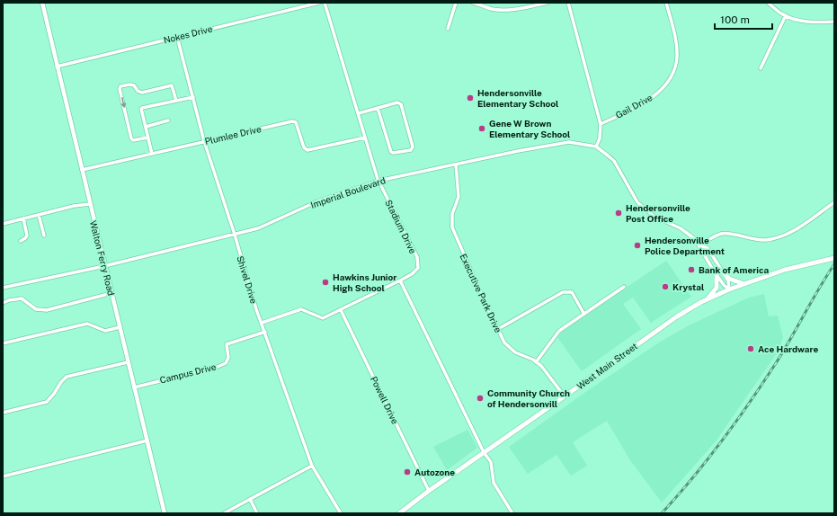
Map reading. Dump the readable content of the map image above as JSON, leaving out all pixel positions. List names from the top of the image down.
{
  "streets": {
    "main road": ["West Main Street"],
    "street": [
      "Nokes Drive",
      "Gail Drive",
      "Plumlee Drive",
      "Imperial Boulevard",
      "Stadium Drive",
      "Walton Ferry Road",
      "Shivel Drive",
      "Executive Park Drive",
      "Campus Drive",
      "Powell Drive"
    ]
  },
  "crossings": [
    ["Nokes Drive", "Walton Ferry Road"],
    ["Nokes Drive", "Shivel Drive"],
    ["Plumlee Drive", "Stadium Drive"],
    ["Plumlee Drive", "Walton Ferry Road"],
    ["Plumlee Drive", "Shivel Drive"],
    ["Imperial Boulevard", "Stadium Drive"],
    ["Imperial Boulevard", "Walton Ferry Road"],
    ["Imperial Boulevard", "Shivel Drive"],
    ["Imperial Boulevard", "Executive Park Drive"],
    ["Imperial Boulevard", "West Main Street"],
    ["Walton Ferry Road", "Campus Drive"],
    ["Shivel Drive", "Campus Drive"],
    ["Executive Park Drive", "West Main Street"],
    ["West Main Street", "Powell Drive"]
  ],
  "places": [
    "Hendersonville Elementary School",
    "Gene W Brown Elementary School",
    "Hendersonville Post Office",
    "Hendersonville Police Department",
    "Bank of America",
    "Hawkins Junior High School",
    "Krystal",
    "Ace Hardware",
    "Community Church of Hendersonvill",
    "Autozone"
  ],
  "scale_bar": "100 m"
}
